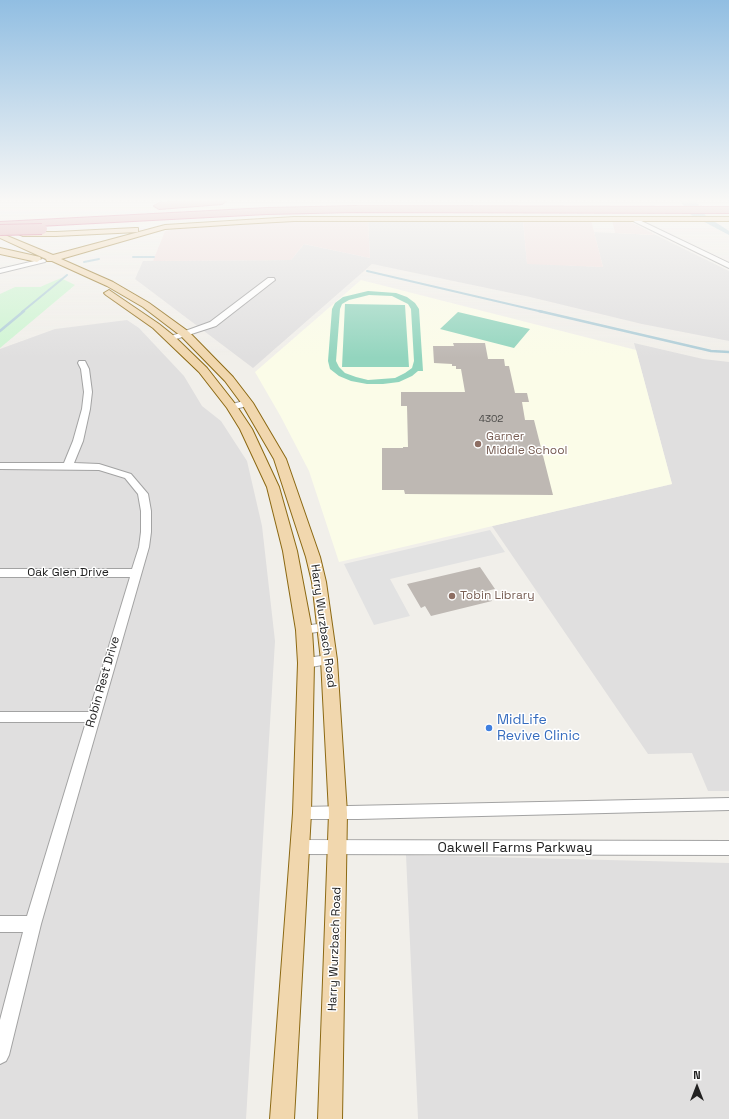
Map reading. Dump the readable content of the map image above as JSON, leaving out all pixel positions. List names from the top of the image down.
{
  "streets": {
    "main road": ["Harry Wurzbach Road"],
    "street": ["Oak Glen Drive", "Robin Rest Drive", "Oakwell Farms Parkway"]
  },
  "crossings": [
    ["Oak Glen Drive", "Robin Rest Drive"],
    ["Harry Wurzbach Road", "Oakwell Farms Parkway"]
  ],
  "places": ["Garner Middle School", "Tobin Library", "MidLife Revive Clinic"],
  "house_numbers": ["4302"],
  "north": "top"
}
